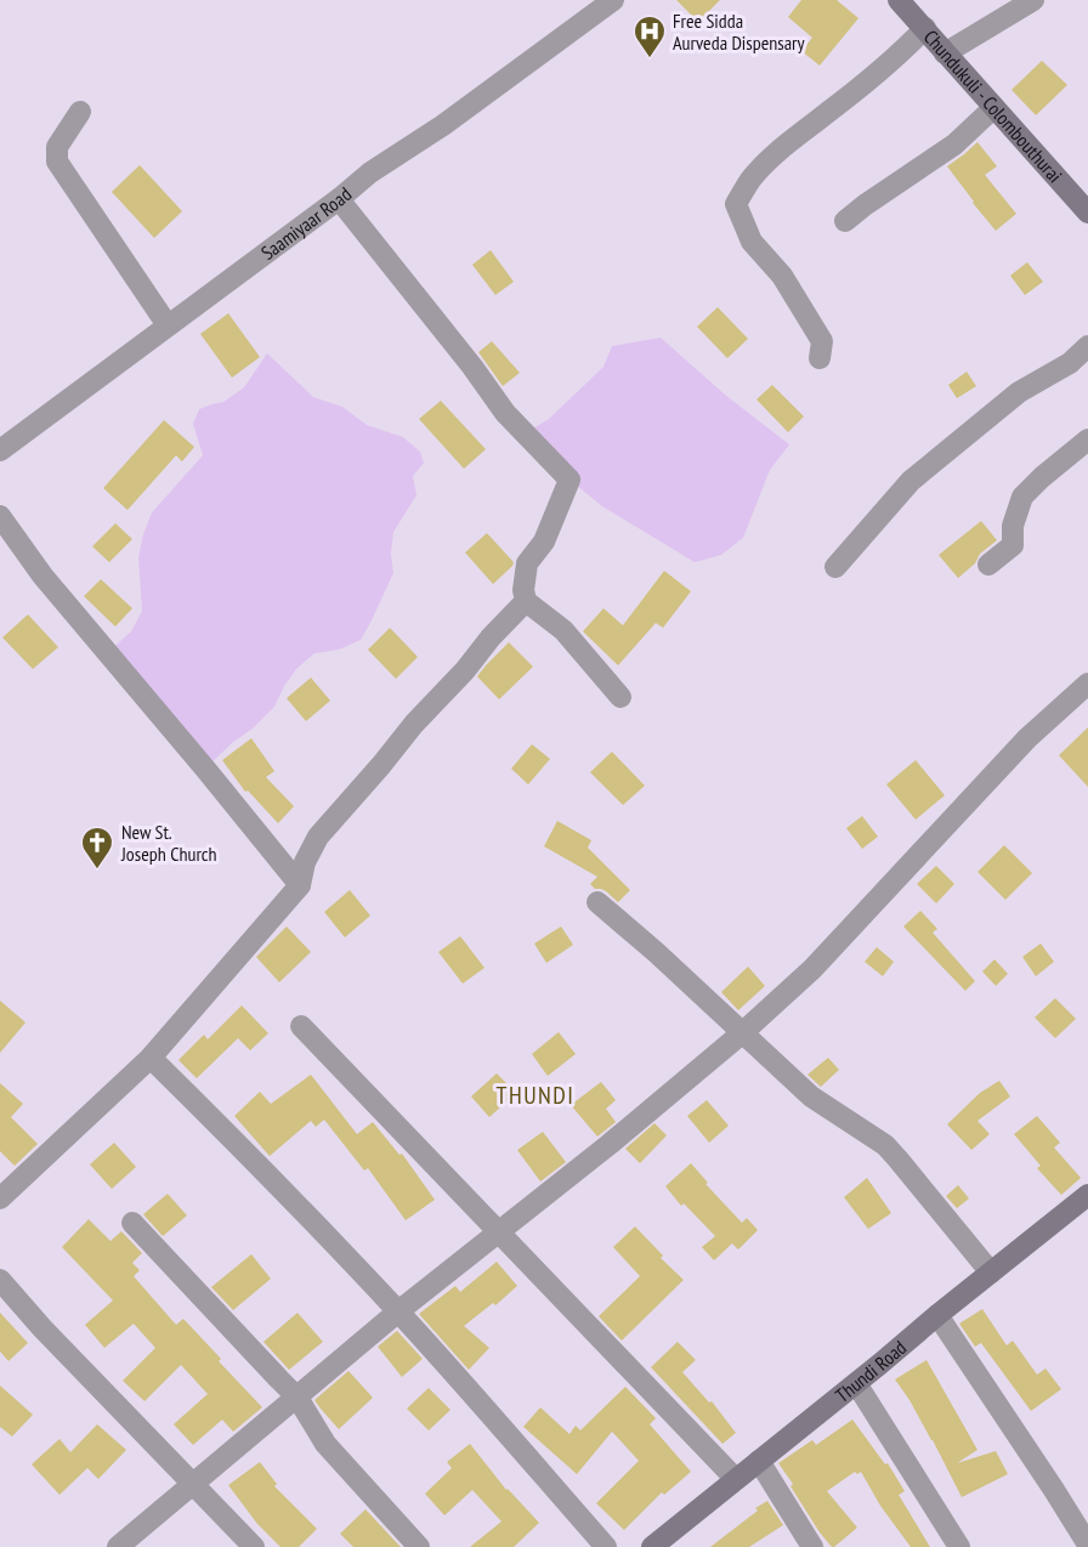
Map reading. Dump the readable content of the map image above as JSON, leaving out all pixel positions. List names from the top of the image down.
{
  "streets": {
    "main road": ["Chundukuli - Colombouthurai", "Thundi Road"],
    "street": ["Saamiyaar Road"]
  },
  "districts": ["THUNDI"],
  "places": {
    "hospital": ["Free Sidda Aurveda Dispensary"],
    "church": ["New St. Joseph Church"]
  }
}
